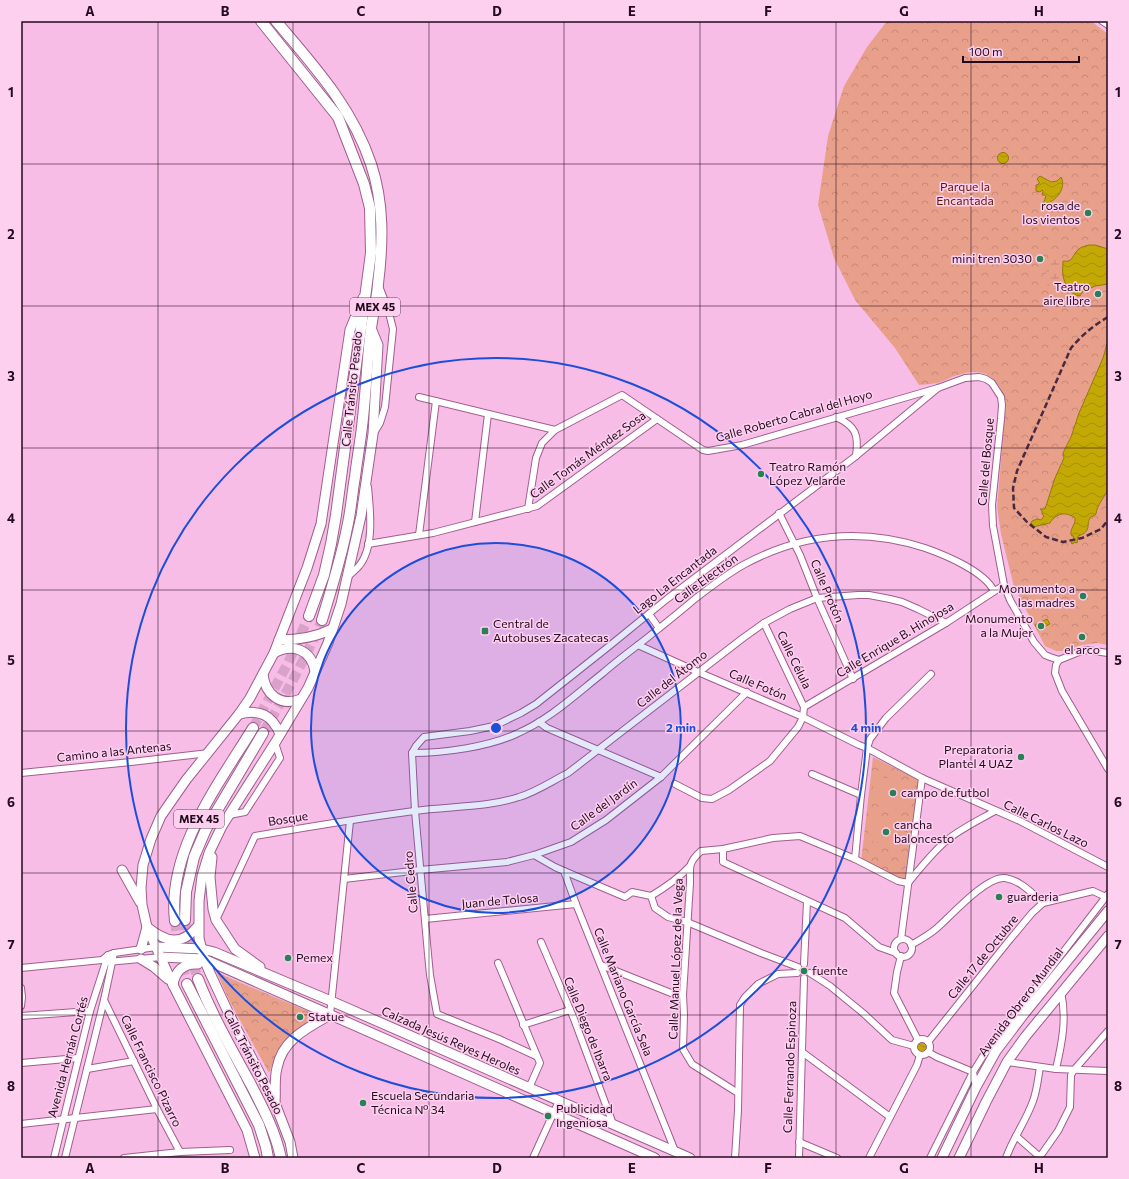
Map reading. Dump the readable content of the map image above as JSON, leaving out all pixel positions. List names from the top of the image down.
{
  "streets": {
    "main road": ["MEX 45", "Calle Tránsito Pesado"],
    "street": [
      "Calle Roberto Cabral del Hoyo",
      "Calle Tomás Méndez Sosa",
      "Calle del Bosque",
      "Calle Electrón",
      "Lago La Encantada",
      "Calle Protón",
      "Calle Enrique B. Hinojosa",
      "Calle Célula",
      "Calle del Átomo",
      "Calle Fotón",
      "Camino a las Antenas",
      "Calle del Jardín",
      "Bosque",
      "Calle Carlos Lazo",
      "Calle Cedro",
      "Juan de Tolosa",
      "Calle 17 de Octubre",
      "Calle Manuel López de la Vega",
      "Calle Mariano García Sela",
      "Avenida Obrero Mundial",
      "Calle Diego de Ibarra",
      "Calzada Jesús Reyes Heroles",
      "Avenida Hernán Cortés",
      "Calle Fernando Espinoza",
      "Calle Francisco Pizarro"
    ]
  },
  "crossings": [
    ["Calle Roberto Cabral del Hoyo", "Calle Tomás Méndez Sosa"],
    ["Calle Roberto Cabral del Hoyo", "Calle del Bosque"],
    ["Calle Roberto Cabral del Hoyo", "Lago La Encantada"],
    ["Calle del Bosque", "Lago La Encantada"],
    ["Calle del Bosque", "Calle Enrique B. Hinojosa"],
    ["Calle Electrón", "Lago La Encantada"],
    ["Calle Electrón", "Calle Protón"],
    ["Calle Electrón", "Calle Enrique B. Hinojosa"],
    ["Calle Electrón", "Calle Fotón"],
    ["Calle Electrón", "Calle Cedro"],
    ["Lago La Encantada", "Calle Protón"],
    ["Lago La Encantada", "Calle Cedro"],
    ["Calle Protón", "Calle Enrique B. Hinojosa"],
    ["Calle Protón", "Calle del Átomo"],
    ["Calle Enrique B. Hinojosa", "Calle Célula"],
    ["Calle Enrique B. Hinojosa", "Calle del Átomo"],
    ["Calle Célula", "Calle del Átomo"],
    ["Calle del Átomo", "Calle Fotón"],
    ["Calle del Átomo", "Bosque"],
    ["Calle del Átomo", "Calle Cedro"],
    ["Calle Fotón", "Calle del Jardín"],
    ["Calle Fotón", "Calle Carlos Lazo"],
    ["Calle del Jardín", "Calle Cedro"],
    ["Bosque", "Calle Cedro"],
    ["Calle Cedro", "Juan de Tolosa"],
    ["Juan de Tolosa", "Calle Mariano García Sela"],
    ["Calle Mariano García Sela", "Calzada Jesús Reyes Heroles"],
    ["Calle Diego de Ibarra", "Calzada Jesús Reyes Heroles"],
    ["Avenida Hernán Cortés", "Calle Francisco Pizarro"]
  ],
  "parks": ["Parque la Encantada"],
  "places": {
    "other": [
      "rosa de los vientos",
      "mini tren 3030",
      "Teatro aire libre",
      "Teatro Ramón López Velarde",
      "Monumento a las madres",
      "Monumento a la Mujer",
      "el arco",
      "Preparatoria Plantel 4 UAZ",
      "campo de futbol",
      "cancha baloncesto",
      "guarderia",
      "Pemex",
      "fuente",
      "Statue",
      "Escuela Secundaria Técnica Nº 34",
      "Publicidad Ingeniosa"
    ],
    "transit": ["Central de Autobuses Zacatecas"]
  },
  "scale_bar": "100 m",
  "grid": {
    "columns": [
      "A",
      "B",
      "C",
      "D",
      "E",
      "F",
      "G",
      "H"
    ],
    "rows": [
      "1",
      "2",
      "3",
      "4",
      "5",
      "6",
      "7",
      "8"
    ]
  },
  "rings": ["2 min", "4 min"]
}
